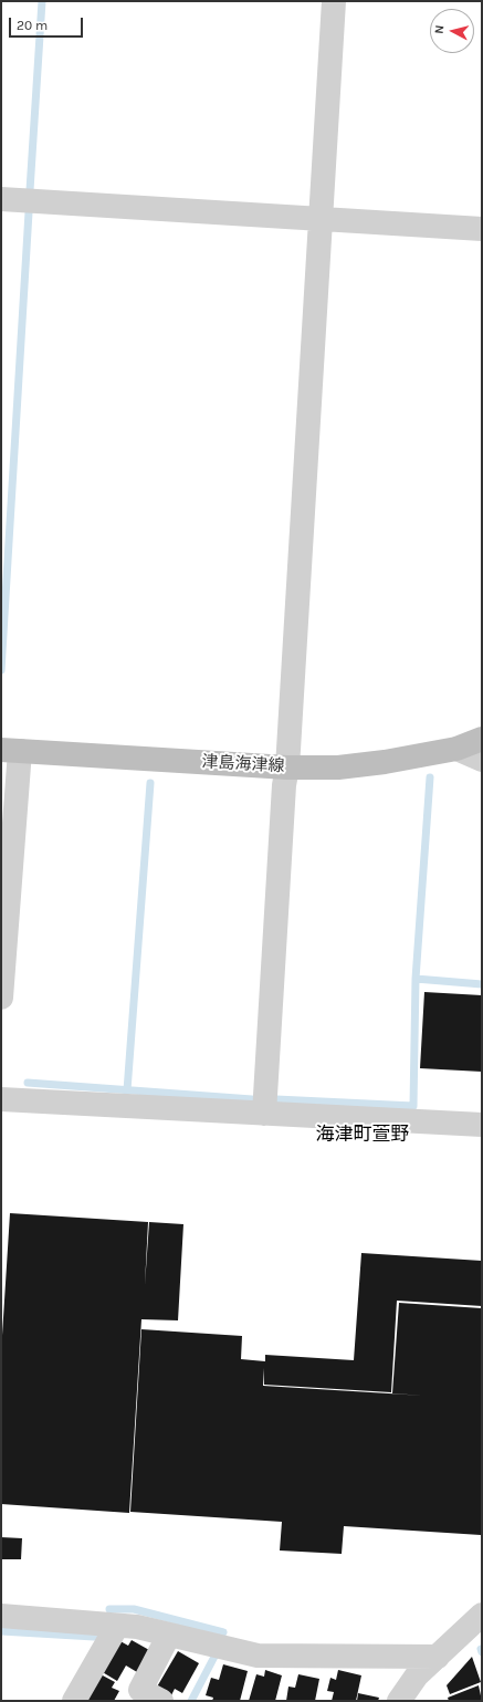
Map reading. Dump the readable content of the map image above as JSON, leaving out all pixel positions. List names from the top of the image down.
{
  "streets": {
    "main road": ["津島海津線"]
  },
  "districts": ["海津町萱野"],
  "scale_bar": "20 m",
  "north": "left"
}
